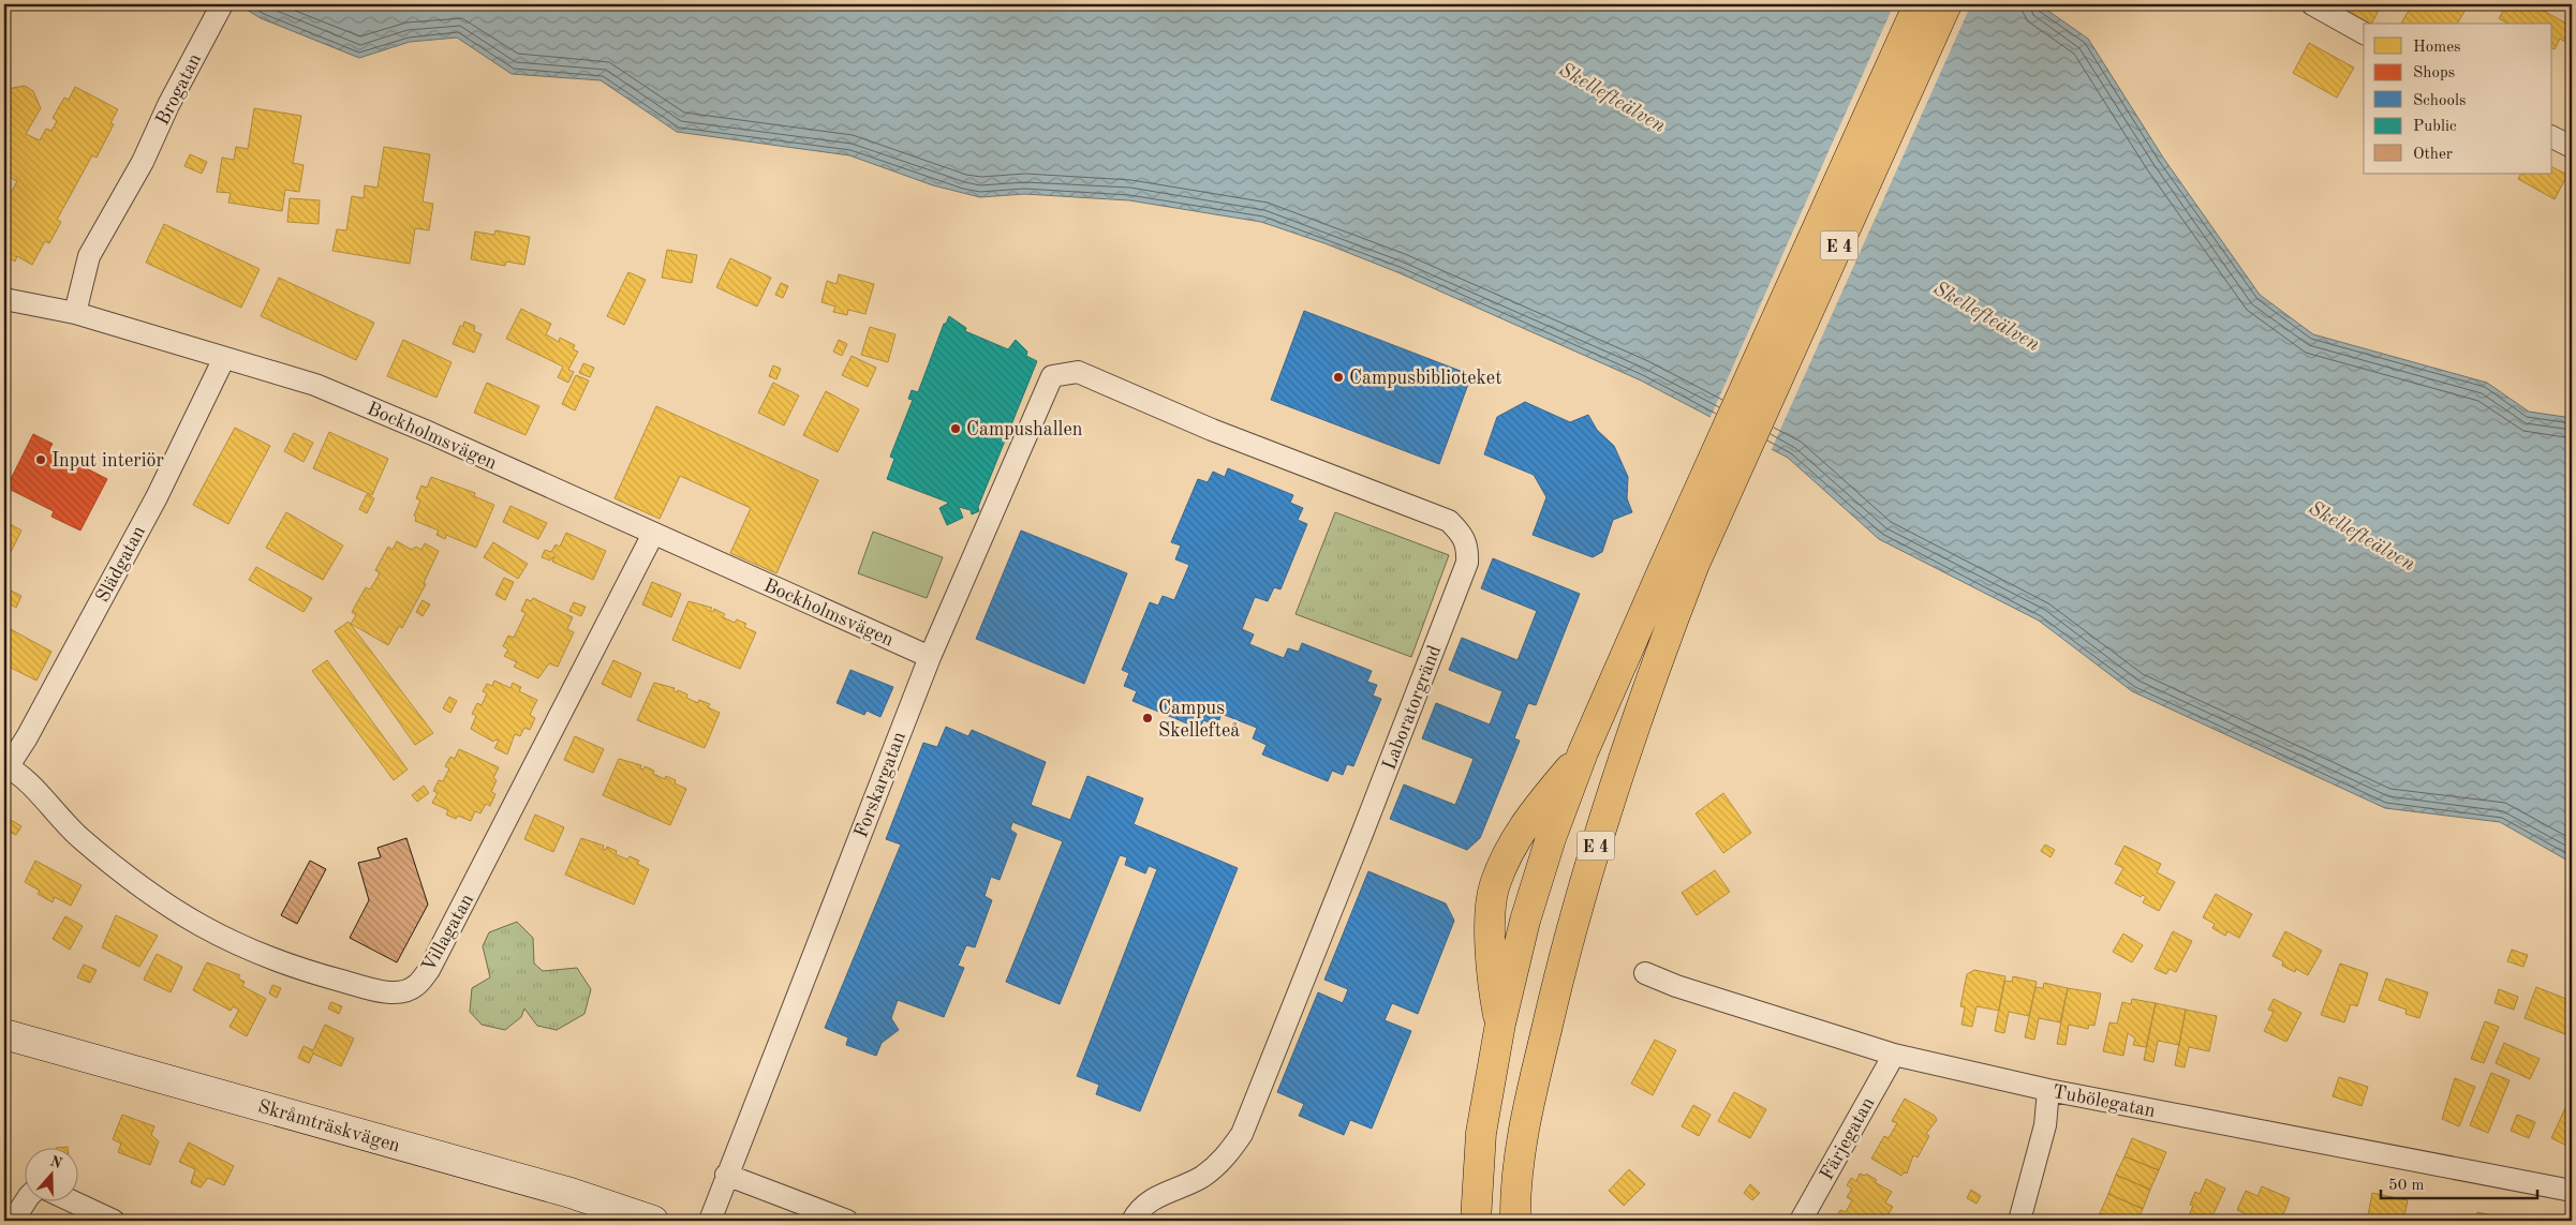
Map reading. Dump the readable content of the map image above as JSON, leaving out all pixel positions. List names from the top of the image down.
{
  "streets": {
    "highway": ["E 4"],
    "main road": ["Skråmträskvägen"],
    "street": [
      "Brogatan",
      "Bockholmsvägen",
      "Slädgatan",
      "Laboratorgränd",
      "Forskargatan",
      "Villagatan",
      "Tubölegatan",
      "Färjegatan"
    ]
  },
  "crossings": [
    ["Brogatan", "Bockholmsvägen"],
    ["Bockholmsvägen", "Slädgatan"],
    ["Bockholmsvägen", "Forskargatan"],
    ["Bockholmsvägen", "Villagatan"],
    ["Slädgatan", "Villagatan"],
    ["Laboratorgränd", "Forskargatan"],
    ["Tubölegatan", "Färjegatan"]
  ],
  "water": ["Skellefteälven"],
  "places": [
    "Campusbiblioteket",
    "Campushallen",
    "Input interiör",
    "Campus Skellefteå"
  ],
  "legend": [
    "Homes",
    "Shops",
    "Schools",
    "Public",
    "Other"
  ],
  "scale_bar": "50 m",
  "north": "top"
}
